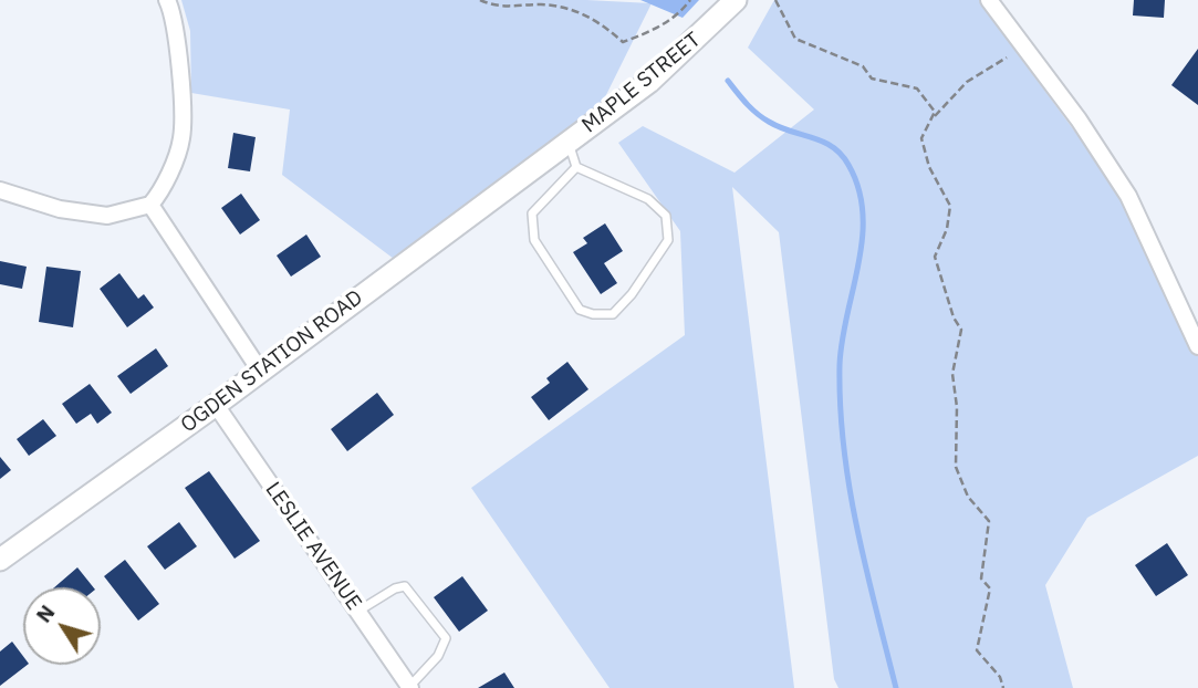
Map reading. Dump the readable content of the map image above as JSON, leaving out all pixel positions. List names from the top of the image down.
{
  "streets": {
    "street": ["MAPLE STREET", "OGDEN STATION ROAD", "LESLIE AVENUE"]
  },
  "crossings": [
    ["MAPLE STREET", "OGDEN STATION ROAD"],
    ["OGDEN STATION ROAD", "LESLIE AVENUE"]
  ],
  "north": "top left"
}
